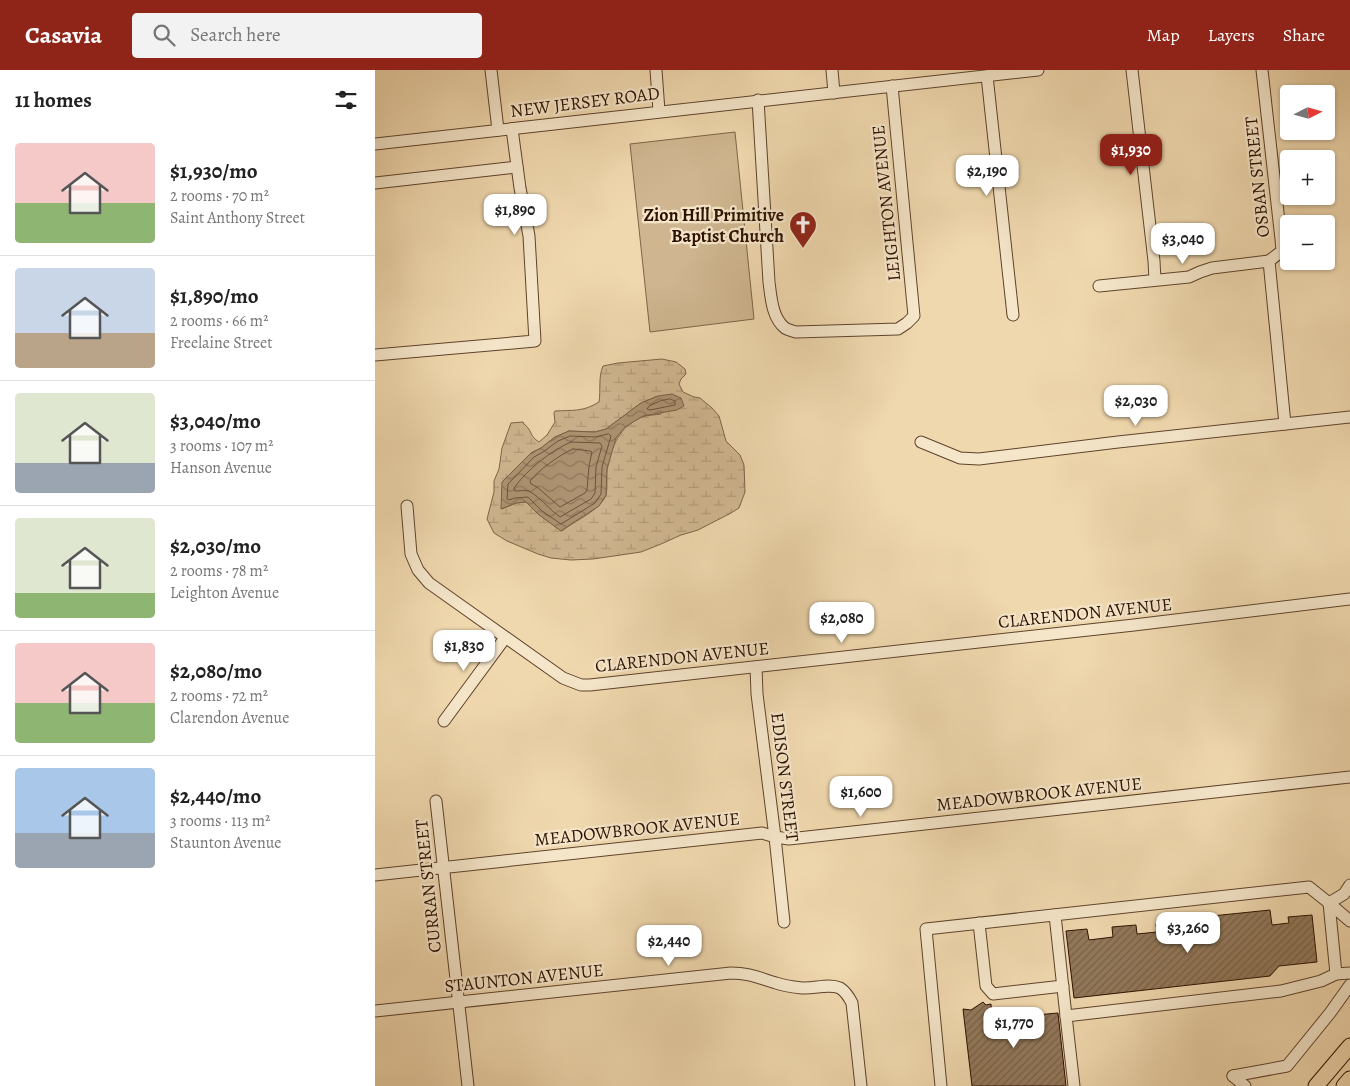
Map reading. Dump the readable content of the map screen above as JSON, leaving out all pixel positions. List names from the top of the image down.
{
  "streets": {
    "street": [
      "NEW JERSEY ROAD",
      "OSBAN STREET",
      "LEIGHTON AVENUE",
      "CLARENDON AVENUE",
      "EDISON STREET",
      "MEADOWBROOK AVENUE",
      "CURRAN STREET",
      "STAUNTON AVENUE"
    ]
  },
  "crossings": [
    ["NEW JERSEY ROAD", "LEIGHTON AVENUE"],
    ["CLARENDON AVENUE", "EDISON STREET"],
    ["EDISON STREET", "MEADOWBROOK AVENUE"],
    ["MEADOWBROOK AVENUE", "CURRAN STREET"],
    ["CURRAN STREET", "STAUNTON AVENUE"]
  ],
  "places": {
    "church": ["Zion Hill Primitive Baptist Church"]
  },
  "north": "right",
  "page": {
    "header": "Casavia",
    "search": "Search here",
    "nav": ["Map", "Layers", "Share"],
    "heading": "11 homes",
    "map_buttons": ["+", "−"],
    "list": [
      {
        "name": "$1,930/mo",
        "note": "2 rooms · 70 m² · Saint Anthony Street"
      },
      {
        "name": "$1,890/mo",
        "note": "2 rooms · 66 m² · Freelaine Street"
      },
      {
        "name": "$3,040/mo",
        "note": "3 rooms · 107 m² · Hanson Avenue"
      },
      {
        "name": "$2,030/mo",
        "note": "2 rooms · 78 m² · Leighton Avenue"
      },
      {
        "name": "$2,080/mo",
        "note": "2 rooms · 72 m² · Clarendon Avenue"
      },
      {
        "name": "$2,440/mo",
        "note": "3 rooms · 113 m² · Staunton Avenue"
      }
    ],
    "price": [
      "$1,930",
      "$2,190",
      "$1,890",
      "$3,040",
      "$2,030",
      "$2,080",
      "$1,830",
      "$1,600",
      "$3,260",
      "$2,440",
      "$1,770"
    ]
  }
}
